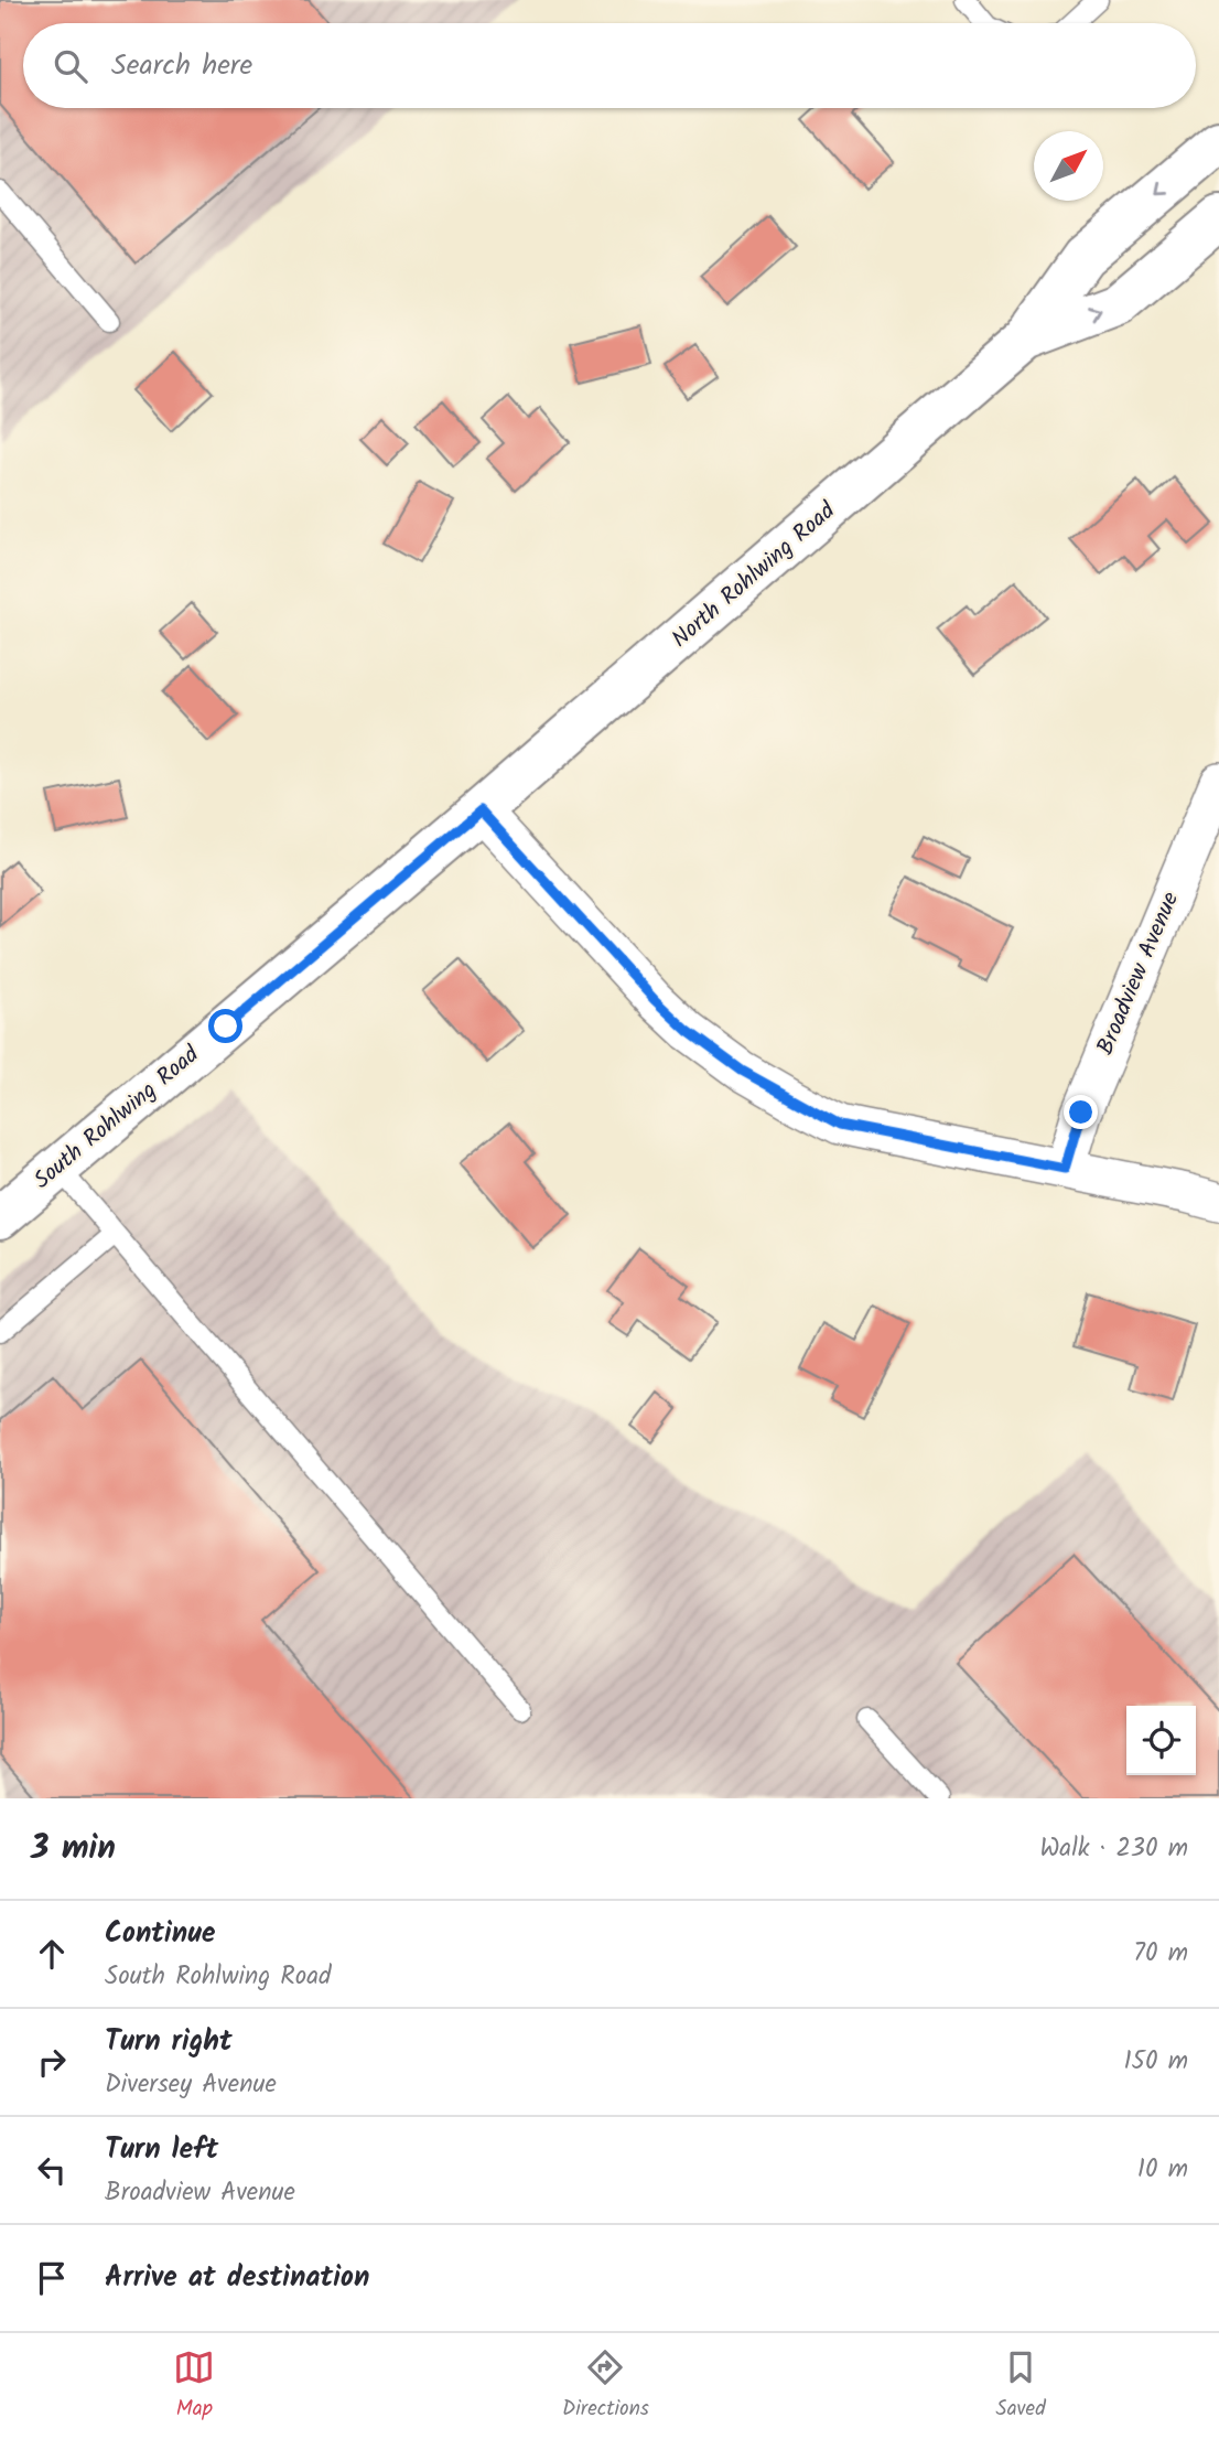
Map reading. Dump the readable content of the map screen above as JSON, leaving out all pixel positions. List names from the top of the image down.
{
  "streets": {
    "main road": ["North Rohlwing Road", "South Rohlwing Road"],
    "street": ["Broadview Avenue"]
  },
  "crossings": [
    ["North Rohlwing Road", "South Rohlwing Road"]
  ],
  "north": "top right",
  "page": {
    "search": "Search here",
    "heading": ["3 min", "Walk · 230 m"],
    "list": [
      ["Continue", "South Rohlwing Road", "70 m"],
      ["Turn right", "Diversey Avenue", "150 m"],
      ["Turn left", "Broadview Avenue", "10 m"],
      "Arrive at destination"
    ],
    "nav": ["Map", "Directions", "Saved"]
  }
}
